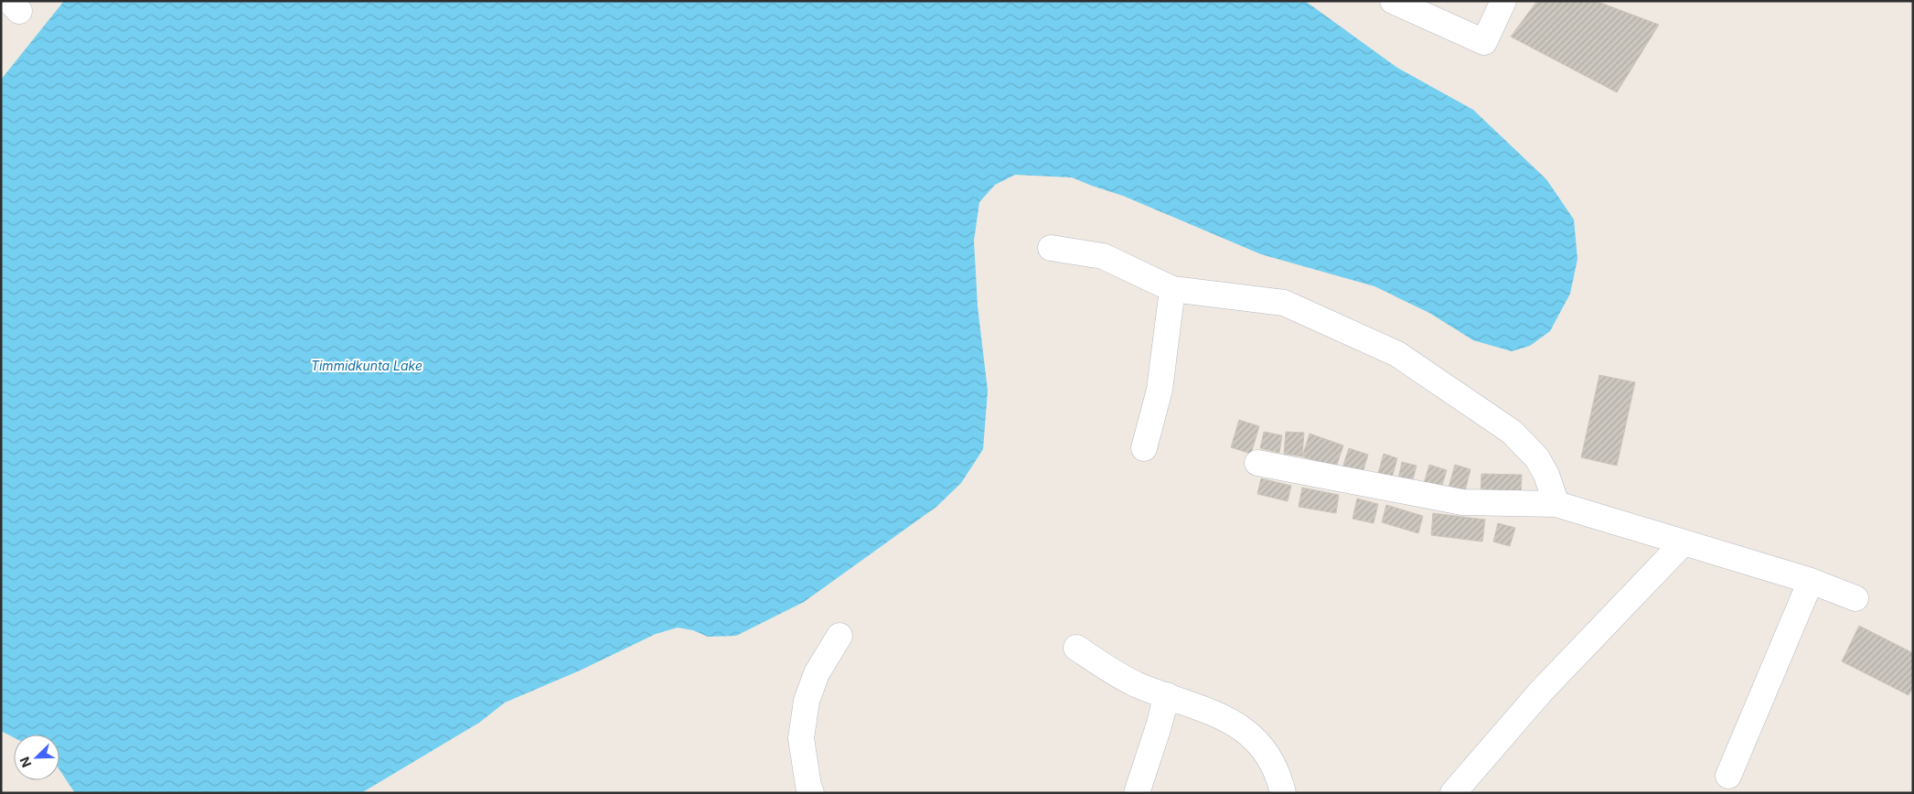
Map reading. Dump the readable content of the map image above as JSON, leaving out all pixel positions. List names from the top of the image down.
{
  "water": ["Timmidkunta Lake"],
  "north": "bottom left"
}
